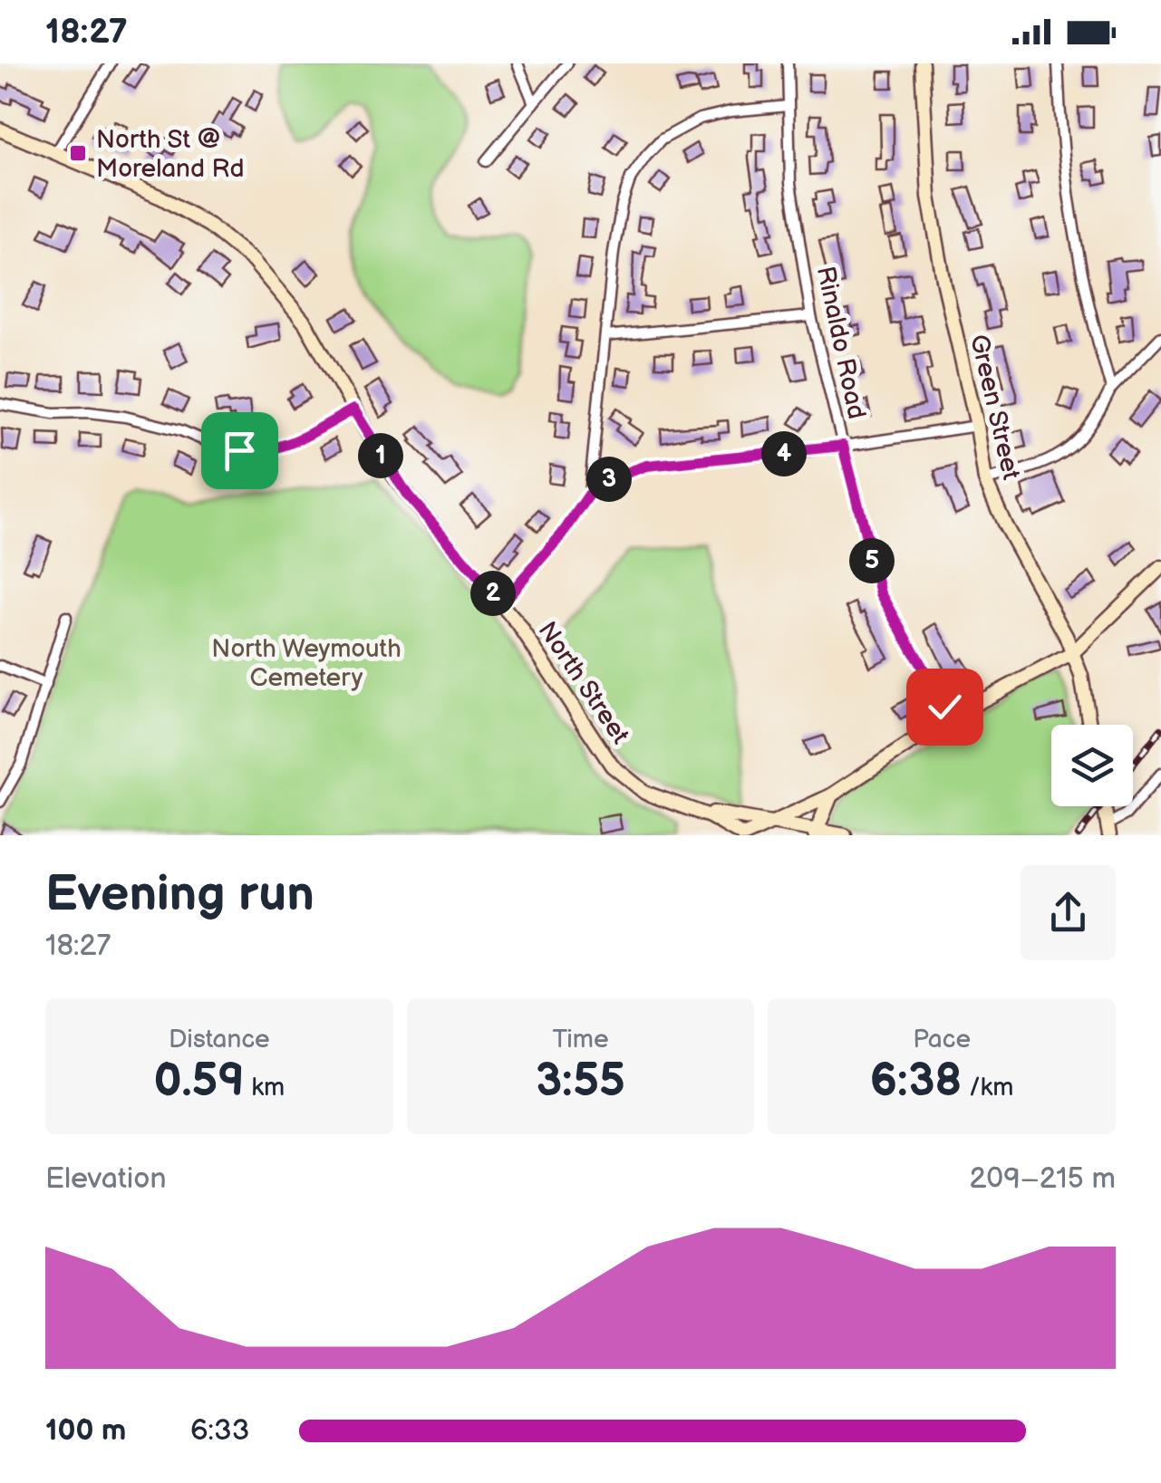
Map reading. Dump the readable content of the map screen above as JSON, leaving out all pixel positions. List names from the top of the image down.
{
  "streets": {
    "street": ["Rinaldo Road", "Green Street", "North Street"]
  },
  "parks": ["North Weymouth Cemetery"],
  "places": {
    "transit": ["North St @ Moreland Rd"]
  },
  "page": {
    "status": "18:27",
    "pins": [
      "4",
      "1",
      "3",
      "5",
      "2"
    ],
    "heading": ["Evening run", "18:27"],
    "stats": [
      ["Distance", "0.59 km"],
      ["Time", "3:55"],
      ["Pace", "6:38 /km"]
    ],
    "chart": ["Elevation", "209–215 m"],
    "list": [
      {
        "name": "100 m",
        "note": "6:33"
      }
    ]
  }
}
